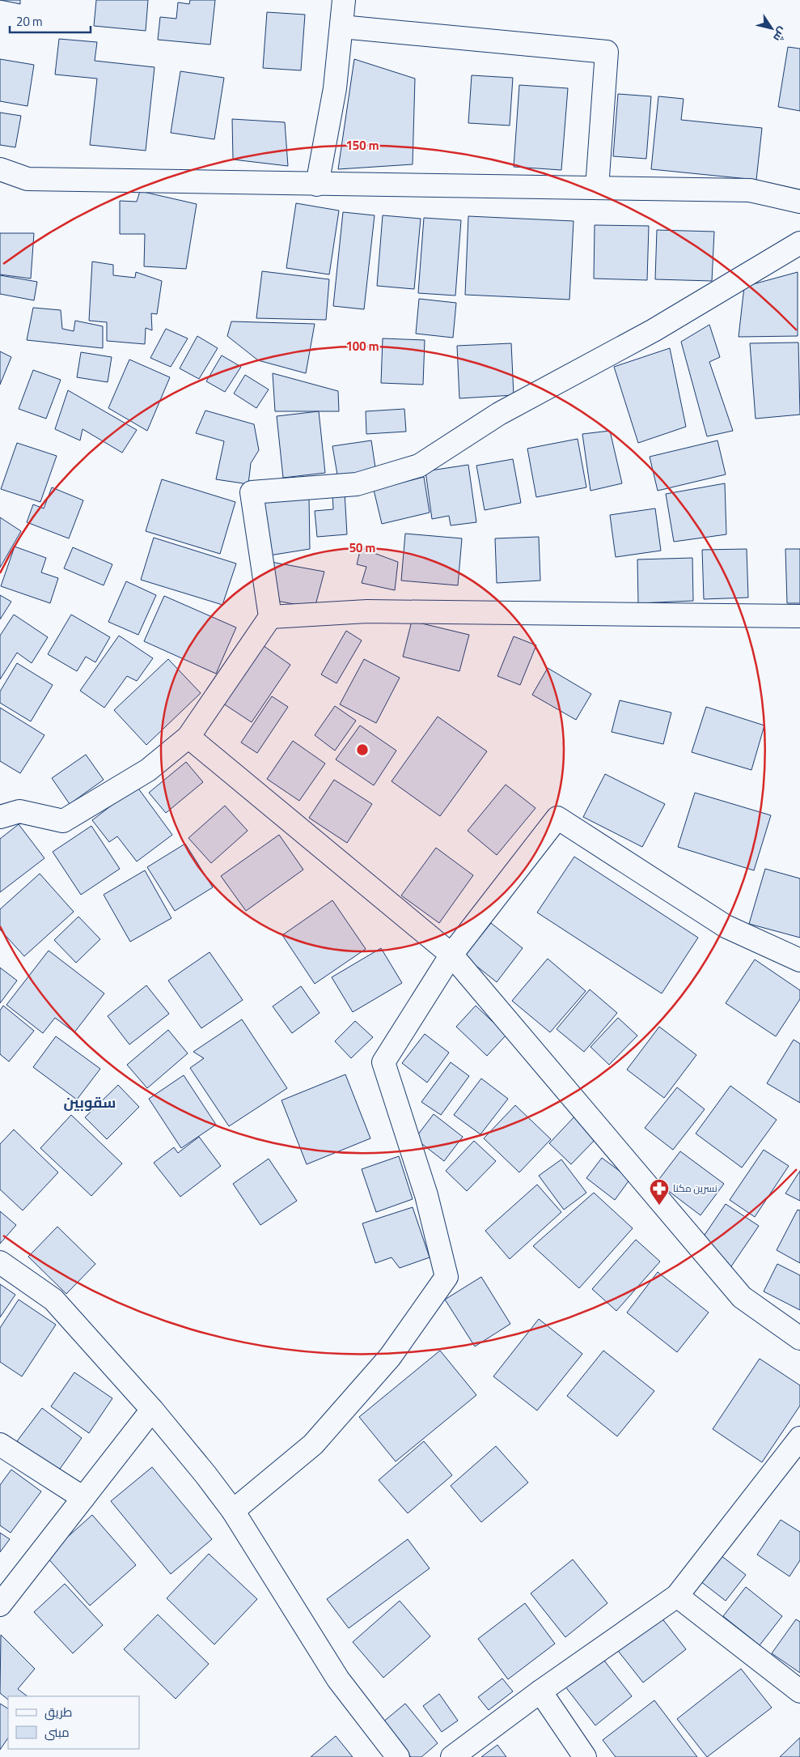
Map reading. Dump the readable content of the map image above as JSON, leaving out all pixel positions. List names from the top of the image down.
{
  "districts": ["سقوبين"],
  "places": {
    "pharmacy": ["نسرين مكنا"]
  },
  "legend": ["طريق", "مبنى"],
  "scale_bar": "20 m",
  "north": "bottom right",
  "rings": ["150 m", "100 m", "50 m"]
}
